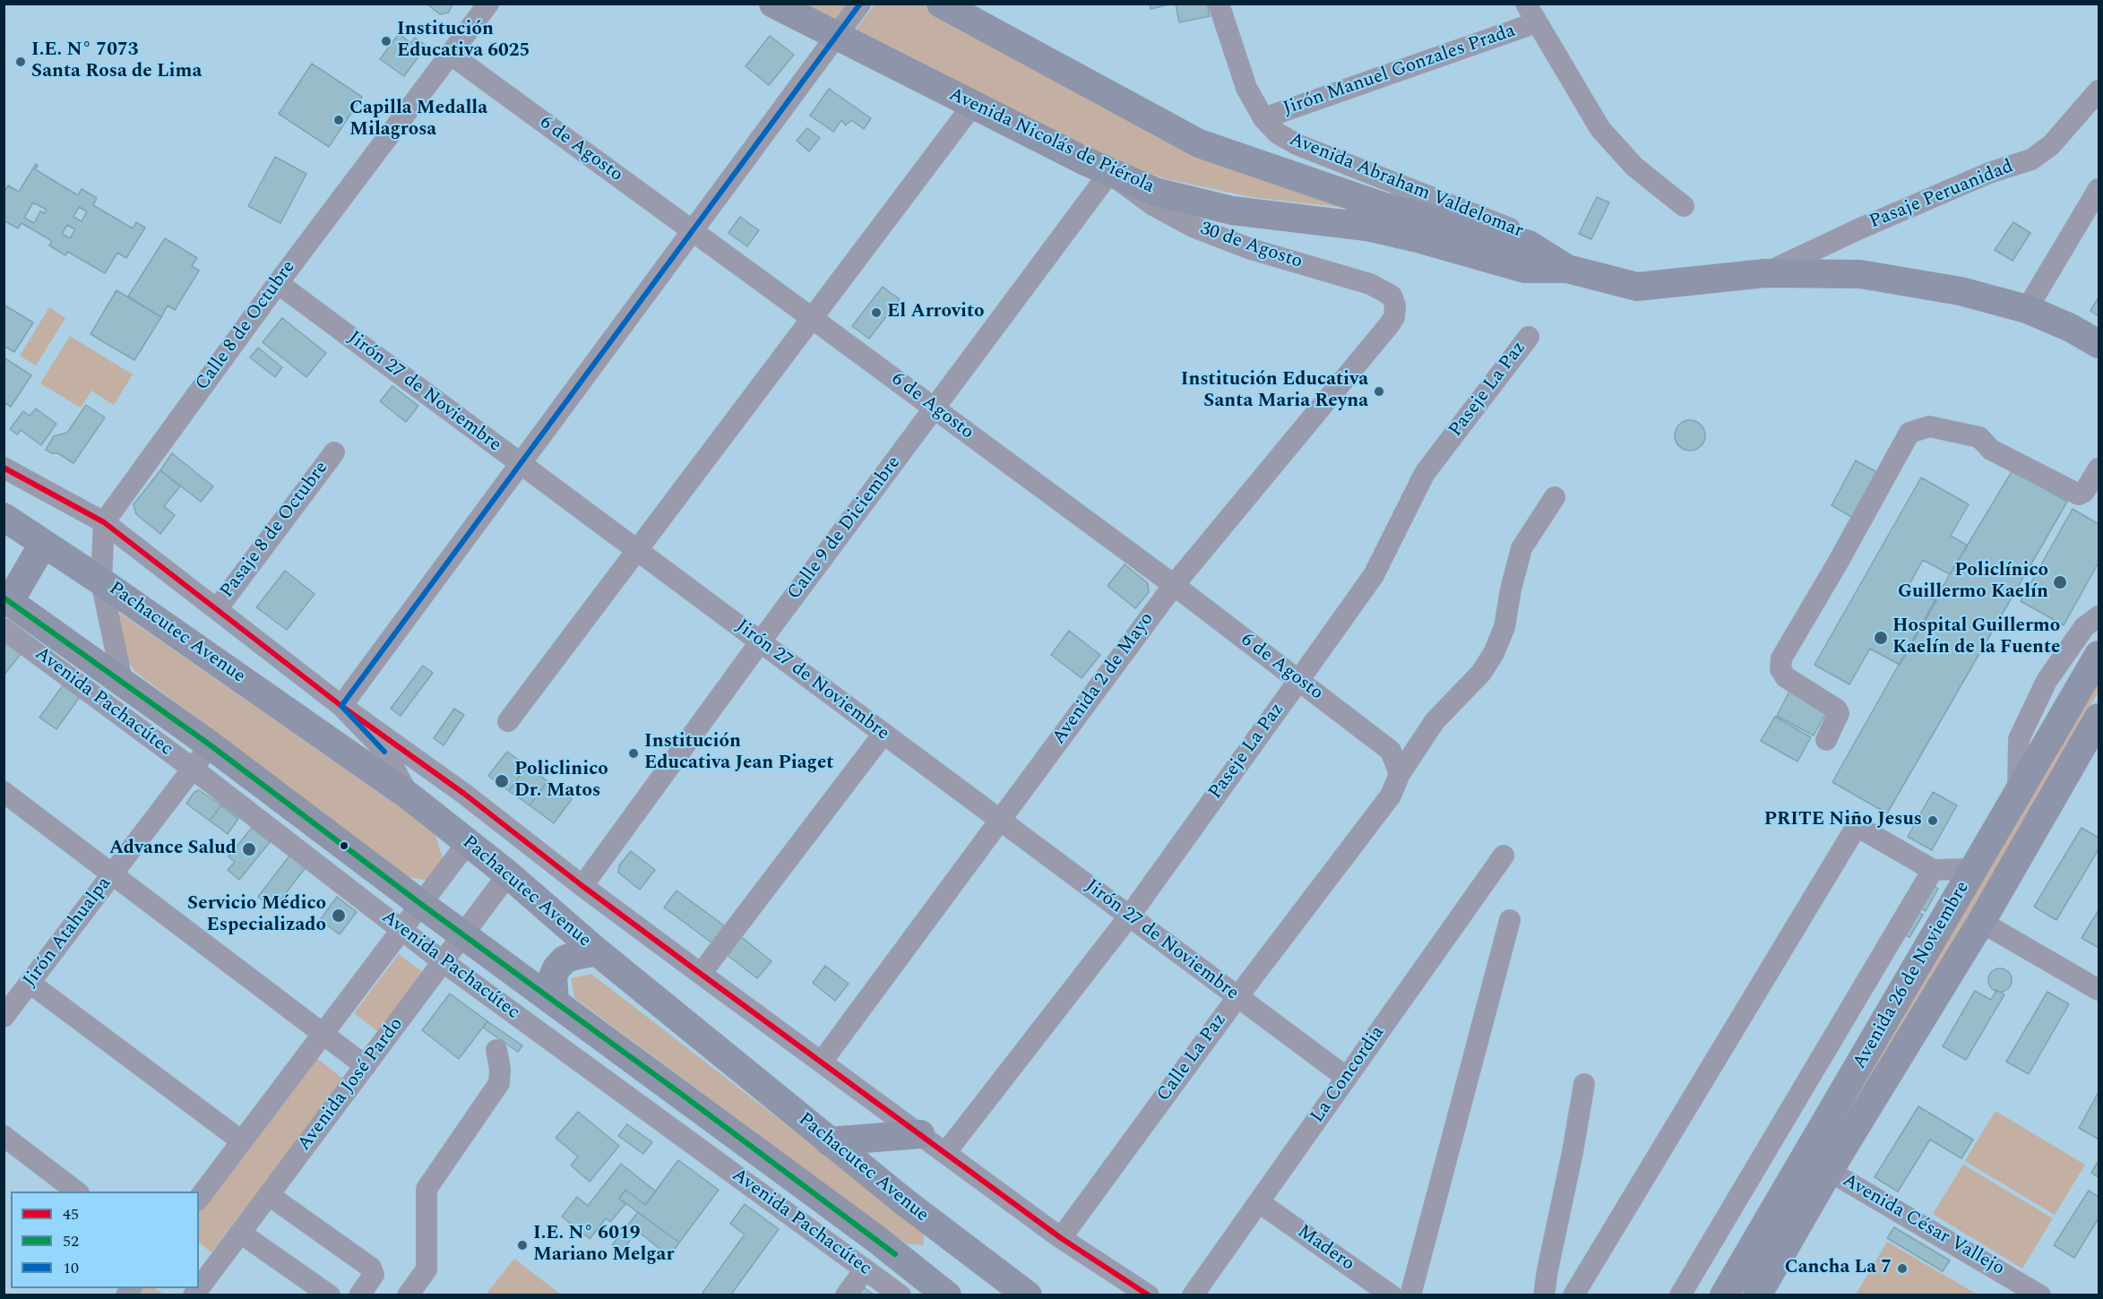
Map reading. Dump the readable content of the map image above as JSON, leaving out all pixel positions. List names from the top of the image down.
{
  "streets": {
    "main road": ["Avenida Nicolás de Piérola", "Pachacutec Avenue", "Avenida 26 de Noviembre"],
    "street": [
      "Jirón Manuel Gonzales Prada",
      "6 de Agosto",
      "Avenida Abraham Valdelomar",
      "Pasaje Peruanidad",
      "30 de Agosto",
      "Calle 8 de Octubre",
      "Paseje La Paz",
      "Jirón 27 de Noviembre",
      "Calle 9 de Diciembre",
      "Pasaje 8 de Octubre",
      "Avenida 2 de Mayo",
      "Avenida Pachacútec",
      "Jirón Atahualpa",
      "Calle La Paz",
      "La Concordia",
      "Avenida José Pardo",
      "Avenida César Vallejo",
      "Madero"
    ]
  },
  "crossings": [
    ["Jirón Manuel Gonzales Prada", "Avenida Abraham Valdelomar"],
    ["Avenida Nicolás de Piérola", "Avenida Abraham Valdelomar"],
    ["Avenida Nicolás de Piérola", "Pasaje Peruanidad"],
    ["Avenida Nicolás de Piérola", "30 de Agosto"],
    ["Avenida Nicolás de Piérola", "Calle 9 de Diciembre"],
    ["6 de Agosto", "Calle 8 de Octubre"],
    ["6 de Agosto", "Paseje La Paz"],
    ["6 de Agosto", "Calle 9 de Diciembre"],
    ["6 de Agosto", "Avenida 2 de Mayo"],
    ["6 de Agosto", "Calle La Paz"],
    ["30 de Agosto", "Calle 9 de Diciembre"],
    ["30 de Agosto", "Avenida 2 de Mayo"],
    ["Calle 8 de Octubre", "Jirón 27 de Noviembre"],
    ["Paseje La Paz", "Jirón 27 de Noviembre"],
    ["Jirón 27 de Noviembre", "Calle 9 de Diciembre"],
    ["Jirón 27 de Noviembre", "Avenida 2 de Mayo"],
    ["Jirón 27 de Noviembre", "Calle La Paz"],
    ["Jirón 27 de Noviembre", "La Concordia"],
    ["Pachacutec Avenue", "Avenida José Pardo"],
    ["Avenida Pachacútec", "Jirón Atahualpa"],
    ["Avenida Pachacútec", "Avenida José Pardo"],
    ["Avenida 26 de Noviembre", "Avenida César Vallejo"],
    ["La Concordia", "Madero"]
  ],
  "places": [
    "Institución Educativa 6025",
    "I.E. N° 7073 Santa Rosa de Lima",
    "Capilla Medalla Milagrosa",
    "El Arrovito",
    "Institución Educativa Santa Maria Reyna",
    "Policlínico Guillermo Kaelín",
    "Hospital Guillermo Kaelín de la Fuente",
    "Institución Educativa Jean Piaget",
    "Policlinico Dr. Matos",
    "PRITE Niño Jesus",
    "Advance Salud",
    "Servicio Médico Especializado",
    "I.E. N° 6019 Mariano Melgar",
    "Cancha La 7"
  ],
  "lines": ["transit line 10", "transit line 45", "transit line 52"],
  "legend": ["45", "52", "10"]
}
